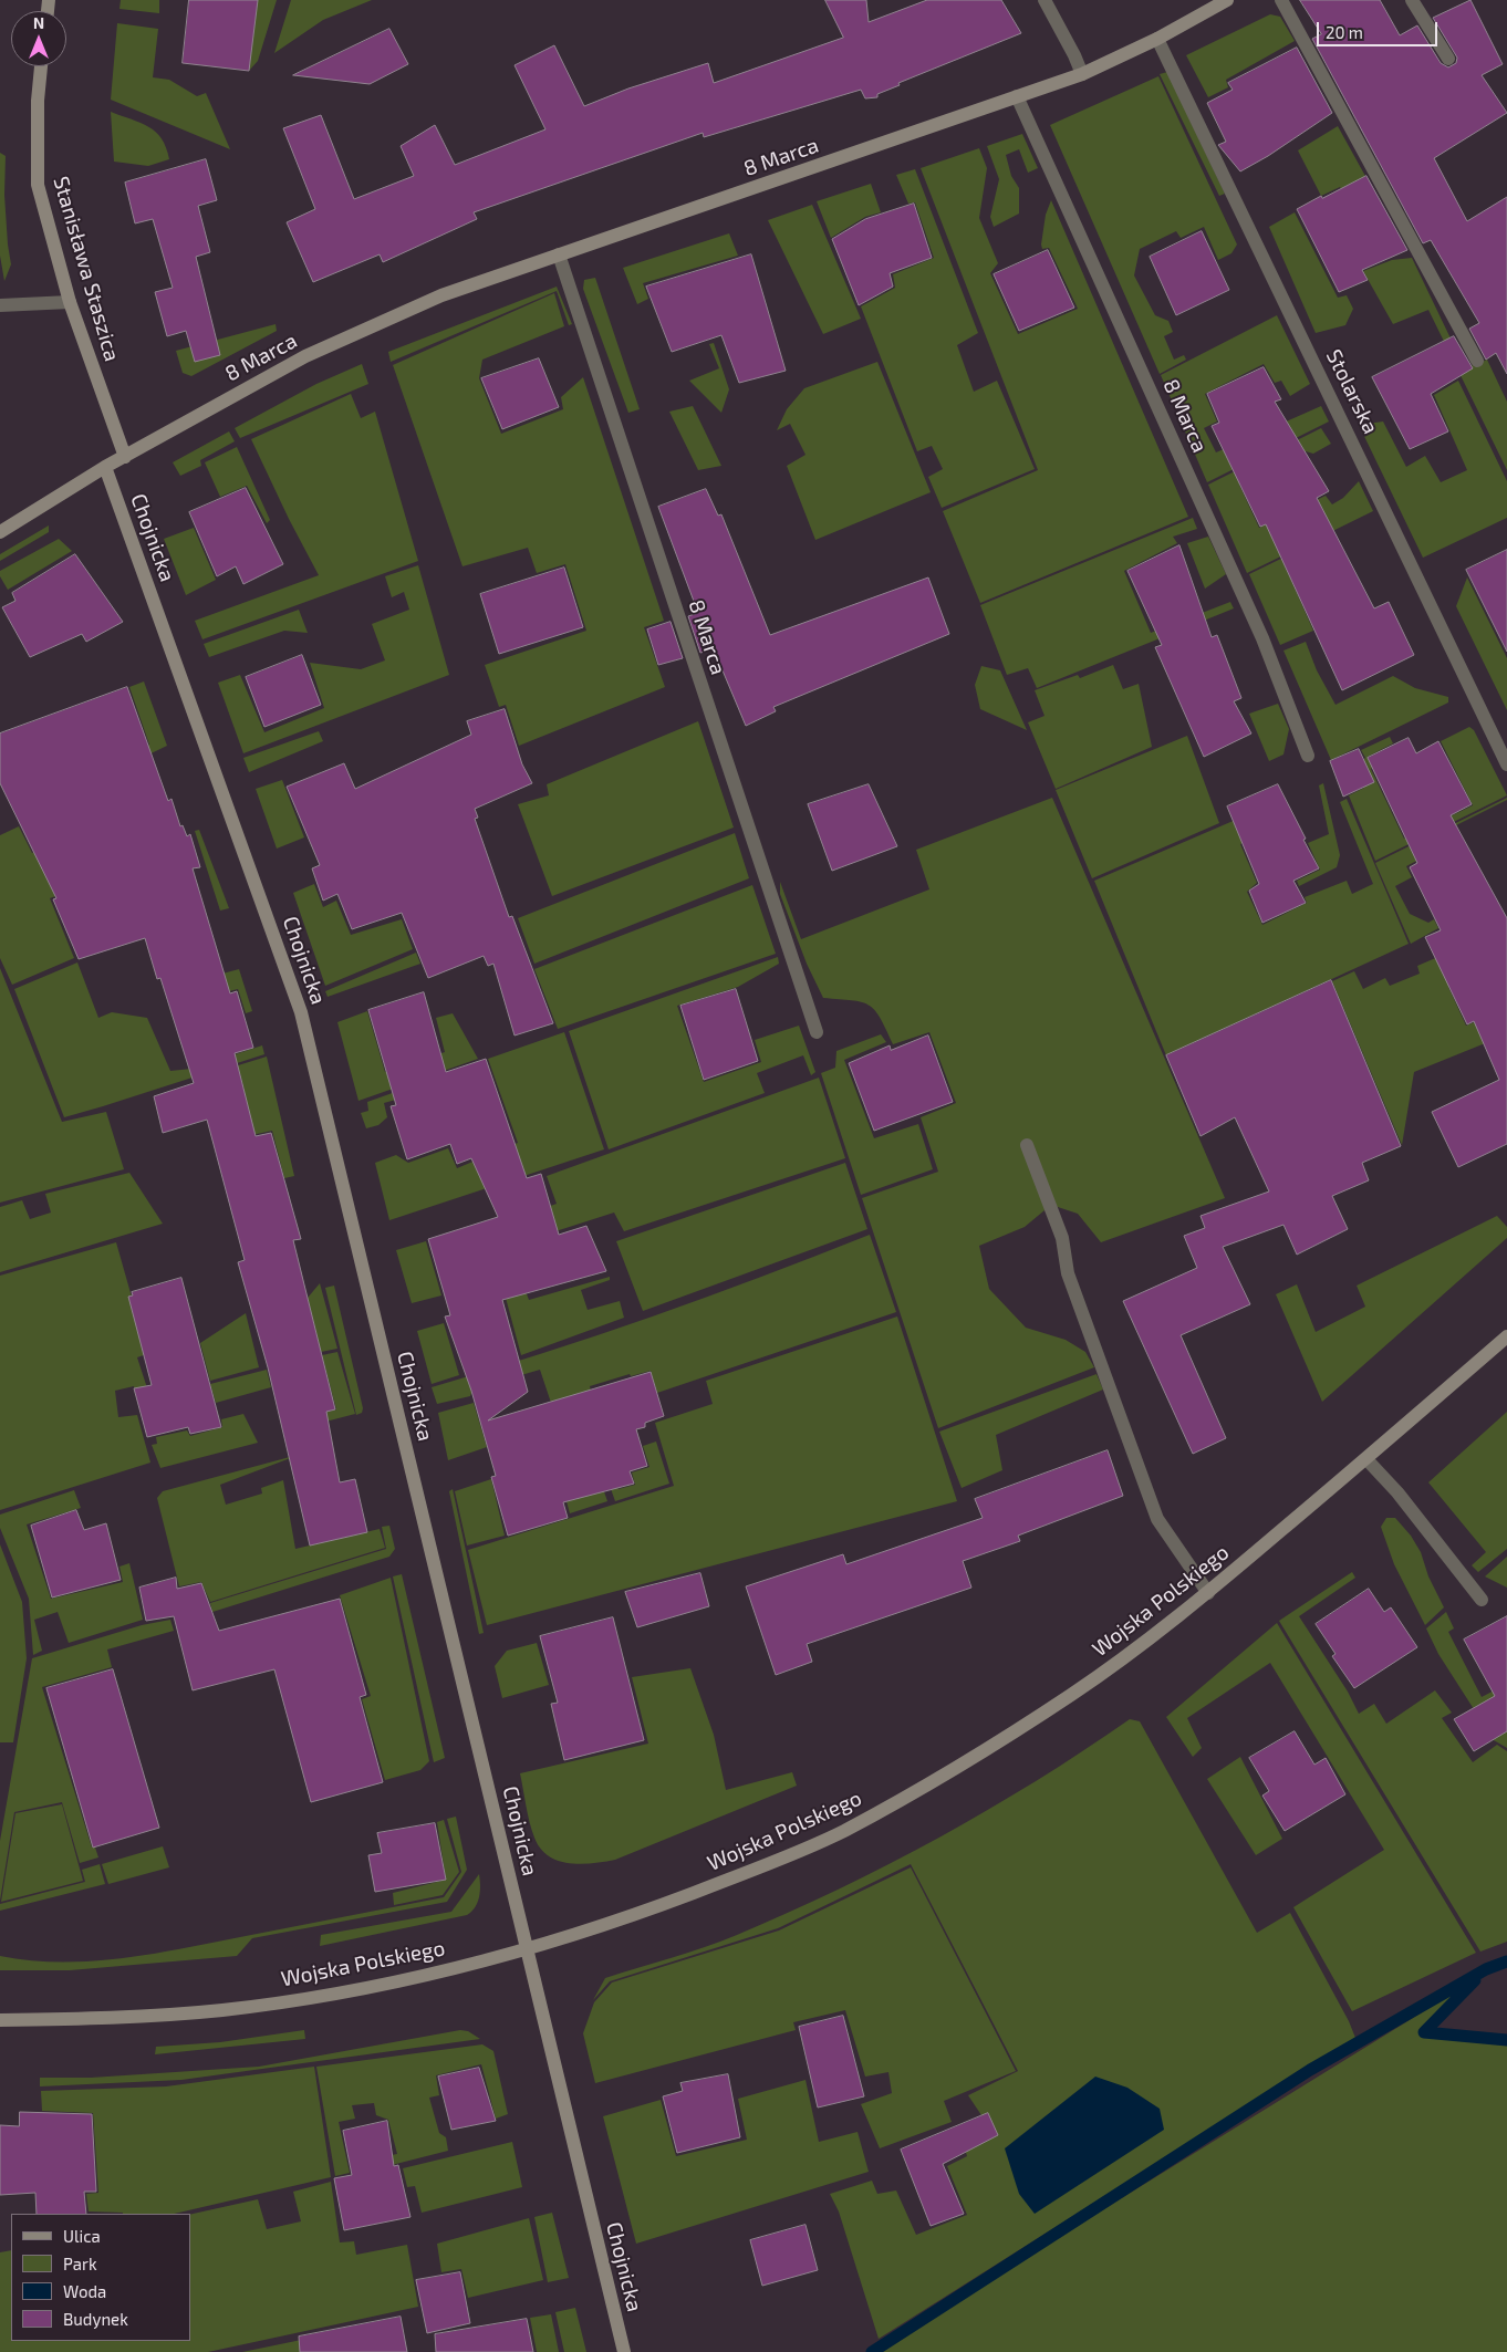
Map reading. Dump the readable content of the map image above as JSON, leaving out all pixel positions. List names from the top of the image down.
{
  "streets": {
    "street": [
      "8 Marca",
      "Stanisława Staszica",
      "Stolarska",
      "Chojnicka",
      "Wojska Polskiego"
    ]
  },
  "crossings": [
    ["8 Marca", "Stanisława Staszica"],
    ["8 Marca", "Stolarska"],
    ["8 Marca", "Chojnicka"],
    ["Chojnicka", "Wojska Polskiego"]
  ],
  "legend": [
    "Ulica",
    "Park",
    "Woda",
    "Budynek"
  ],
  "scale_bar": "20 m",
  "north": "top"
}
